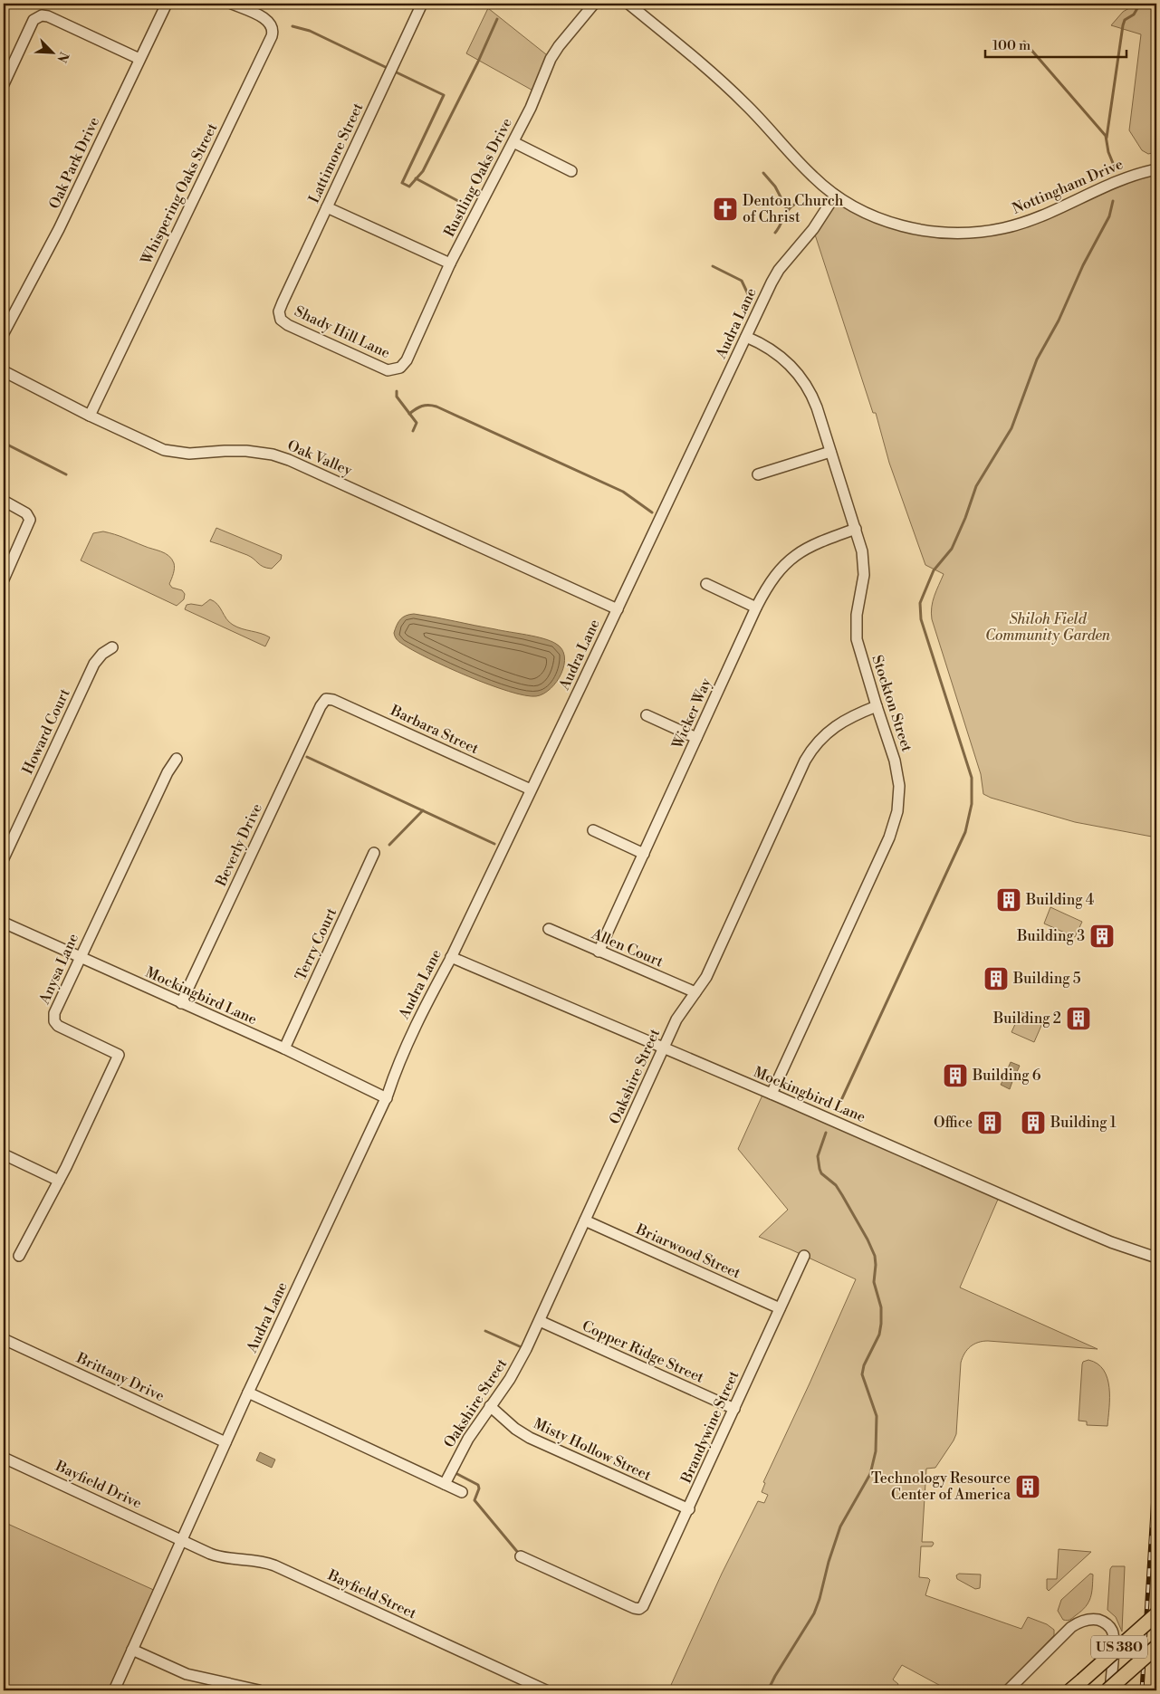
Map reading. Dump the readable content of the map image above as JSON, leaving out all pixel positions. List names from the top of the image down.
{
  "streets": {
    "main road": ["US 380"],
    "street": [
      "Lattimore Street",
      "Oak Park Drive",
      "Rustling Oaks Drive",
      "Nottingham Drive",
      "Whispering Oaks Street",
      "Audra Lane",
      "Shady Hill Lane",
      "Oak Valley",
      "Stockton Street",
      "Wicker Way",
      "Barbara Street",
      "Howard Court",
      "Beverly Drive",
      "Terry Court",
      "Allen Court",
      "Anysa Lane",
      "Mockingbird Lane",
      "Oakshire Street",
      "Briarwood Street",
      "Copper Ridge Street",
      "Brittany Drive",
      "Brandywine Street",
      "Misty Hollow Street",
      "Bayfield Drive",
      "Bayfield Street"
    ]
  },
  "crossings": [
    ["Lattimore Street", "Shady Hill Lane"],
    ["Rustling Oaks Drive", "Shady Hill Lane"],
    ["Nottingham Drive", "Audra Lane"],
    ["Whispering Oaks Street", "Oak Valley"],
    ["Audra Lane", "Oak Valley"],
    ["Audra Lane", "Stockton Street"],
    ["Audra Lane", "Barbara Street"],
    ["Audra Lane", "Mockingbird Lane"],
    ["Audra Lane", "Brittany Drive"],
    ["Audra Lane", "Bayfield Drive"],
    ["Audra Lane", "Bayfield Street"],
    ["Stockton Street", "Wicker Way"],
    ["Stockton Street", "Mockingbird Lane"],
    ["Stockton Street", "Oakshire Street"],
    ["Wicker Way", "Allen Court"],
    ["Barbara Street", "Beverly Drive"],
    ["Beverly Drive", "Mockingbird Lane"],
    ["Terry Court", "Mockingbird Lane"],
    ["Allen Court", "Oakshire Street"],
    ["Anysa Lane", "Mockingbird Lane"],
    ["Mockingbird Lane", "Oakshire Street"],
    ["Oakshire Street", "Briarwood Street"],
    ["Oakshire Street", "Copper Ridge Street"],
    ["Oakshire Street", "Misty Hollow Street"],
    ["Briarwood Street", "Brandywine Street"],
    ["Copper Ridge Street", "Brandywine Street"],
    ["Brandywine Street", "Misty Hollow Street"],
    ["Bayfield Drive", "Bayfield Street"]
  ],
  "parks": ["Shiloh Field Community Garden"],
  "places": {
    "church": ["Denton Church of Christ"],
    "building": [
      "Building 4",
      "Building 3",
      "Building 5",
      "Building 2",
      "Building 6",
      "Office",
      "Building 1",
      "Technology Resource Center of America"
    ]
  },
  "scale_bar": "100 m",
  "north": "bottom right"
}
